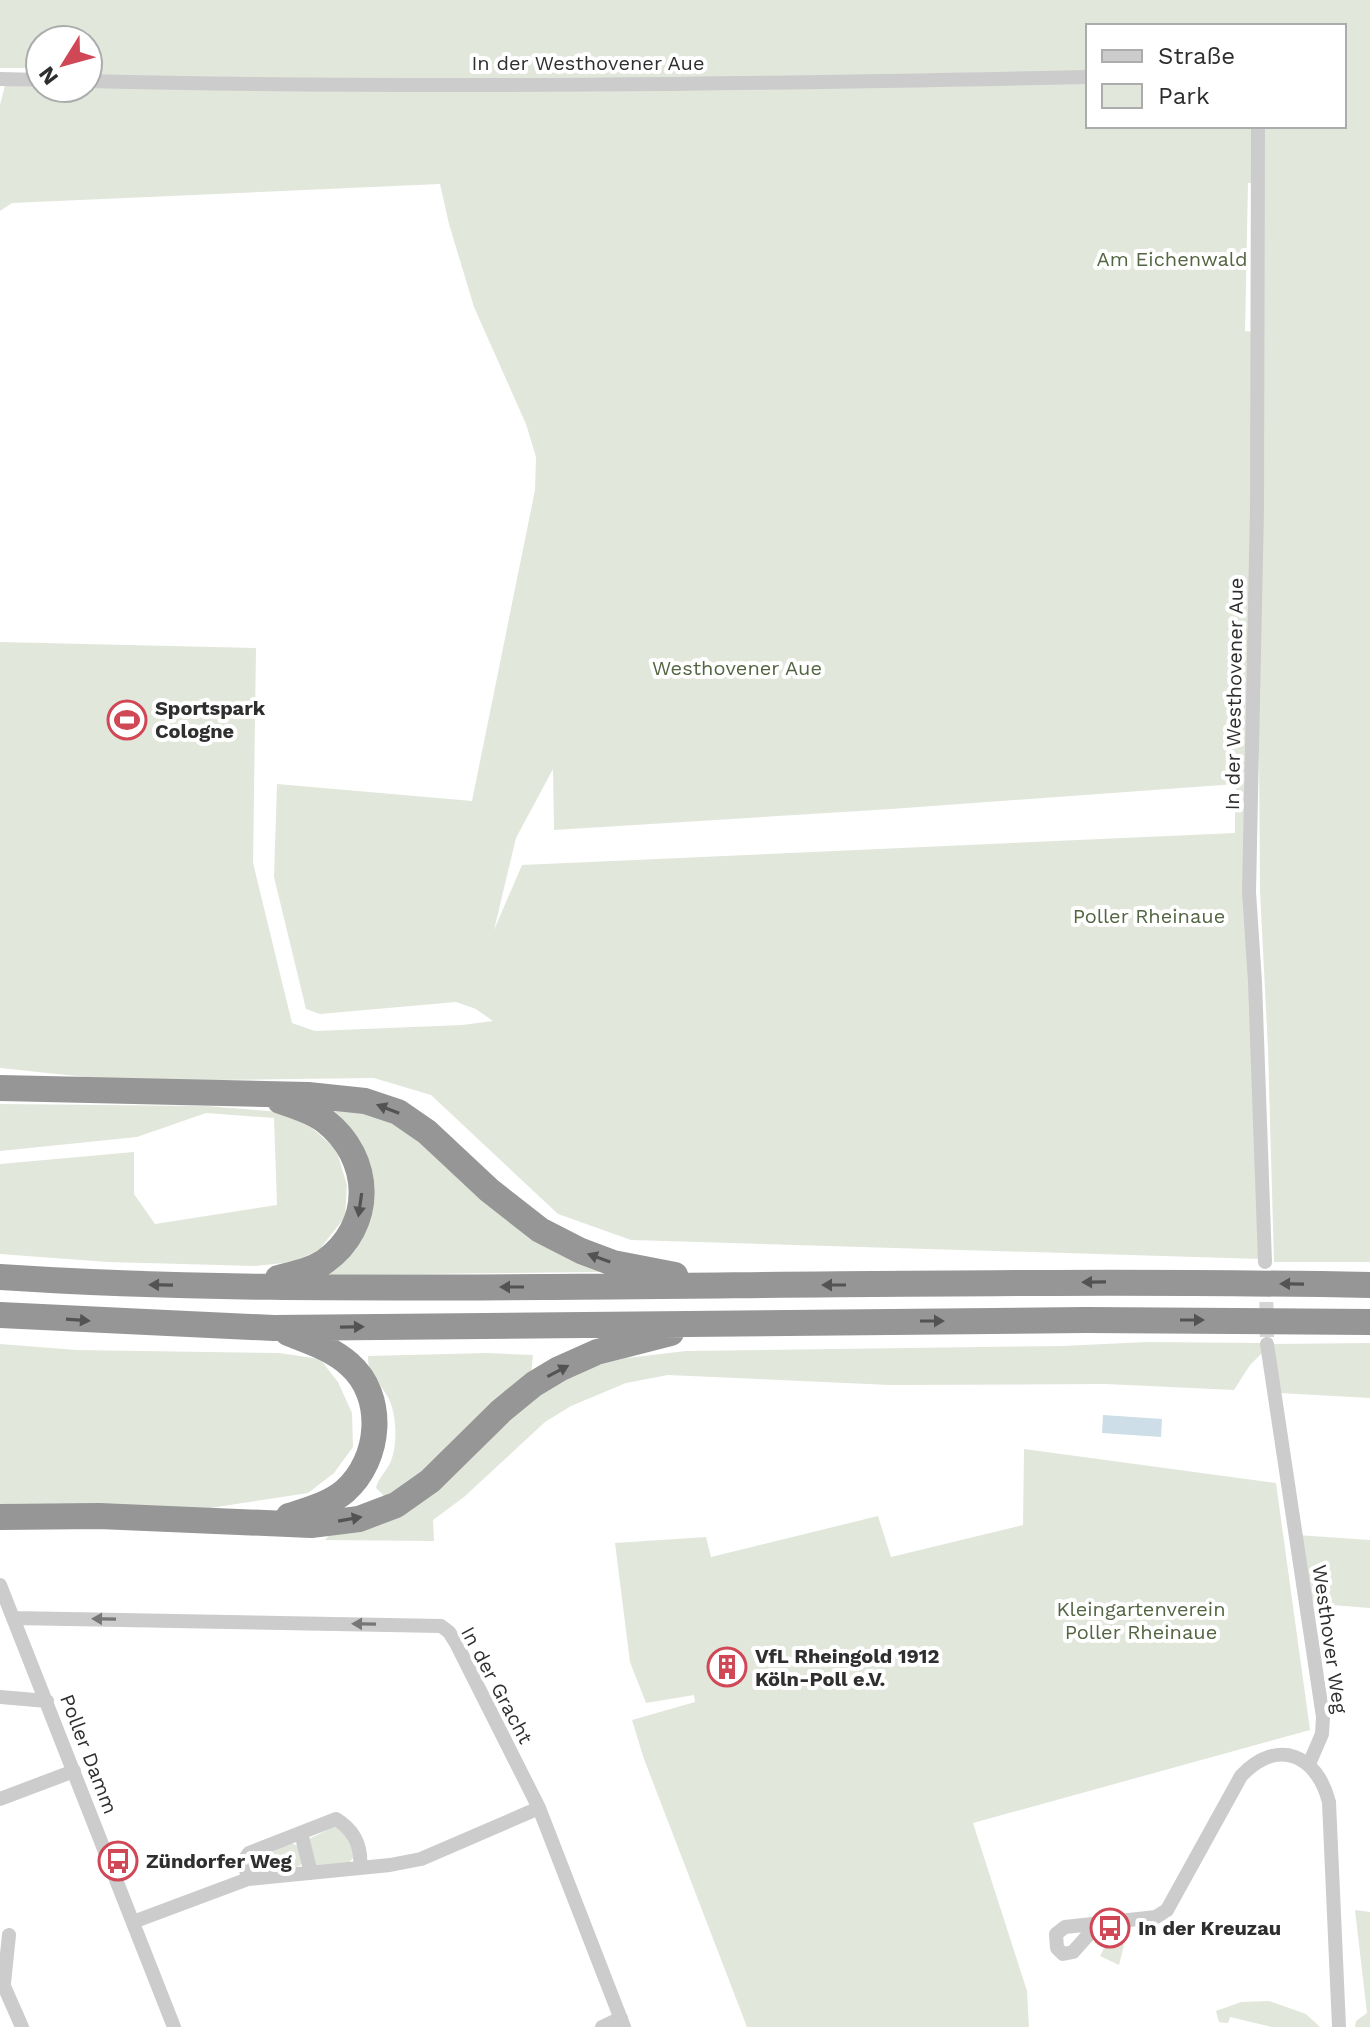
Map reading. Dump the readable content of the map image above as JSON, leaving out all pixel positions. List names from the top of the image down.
{
  "streets": {
    "street": [
      "In der Westhovener Aue",
      "Westhover Weg",
      "In der Gracht",
      "Poller Damm"
    ]
  },
  "crossings": [
    ["In der Gracht", "Poller Damm"]
  ],
  "one_way": ["In der Gracht"],
  "parks": [
    "Am Eichenwald",
    "Westhovener Aue",
    "Poller Rheinaue",
    "Kleingartenverein Poller Rheinaue"
  ],
  "places": {
    "sports": ["Sportspark Cologne"],
    "building": ["VfL Rheingold 1912 Köln-Poll e.V."],
    "bus stop": ["Zündorfer Weg", "In der Kreuzau"]
  },
  "legend": ["Straße", "Park"],
  "north": "bottom left"
}
